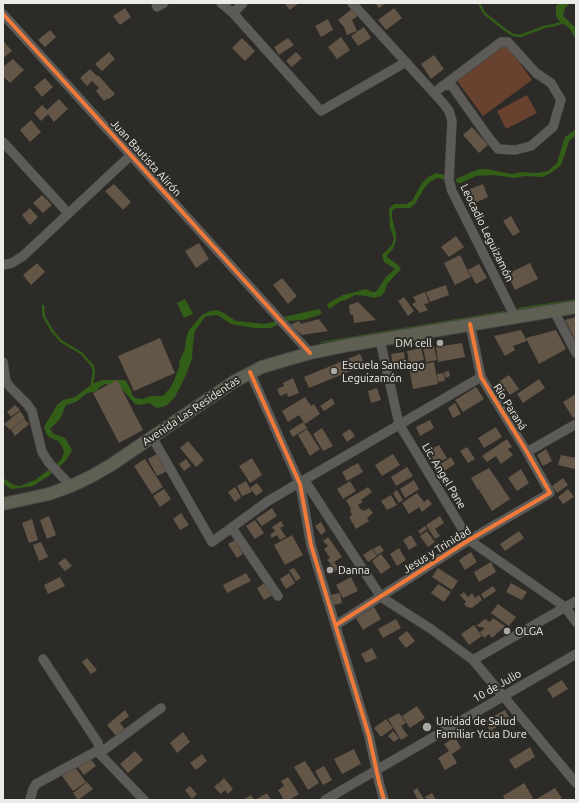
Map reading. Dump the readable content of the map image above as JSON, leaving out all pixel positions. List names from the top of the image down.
{
  "streets": {
    "main road": ["Avenida Las Residentas"],
    "street": [
      "Juan Bautista Alirón",
      "Leocadio Leguizamón",
      "Rio Paraná",
      "Lic. Angel Pane",
      "Jesus y Trinidad",
      "10 de Julio"
    ]
  },
  "crossings": [
    ["Juan Bautista Alirón", "Avenida Las Residentas"],
    ["Leocadio Leguizamón", "Avenida Las Residentas"],
    ["Rio Paraná", "Avenida Las Residentas"],
    ["Rio Paraná", "Jesus y Trinidad"],
    ["Avenida Las Residentas", "Lic. Angel Pane"],
    ["Lic. Angel Pane", "Jesus y Trinidad"]
  ],
  "places": [
    "DM cell",
    "Escuela Santiago Leguizamón",
    "Danna",
    "OLGA",
    "Unidad de Salud Familiar Ycua Dure"
  ]
}
